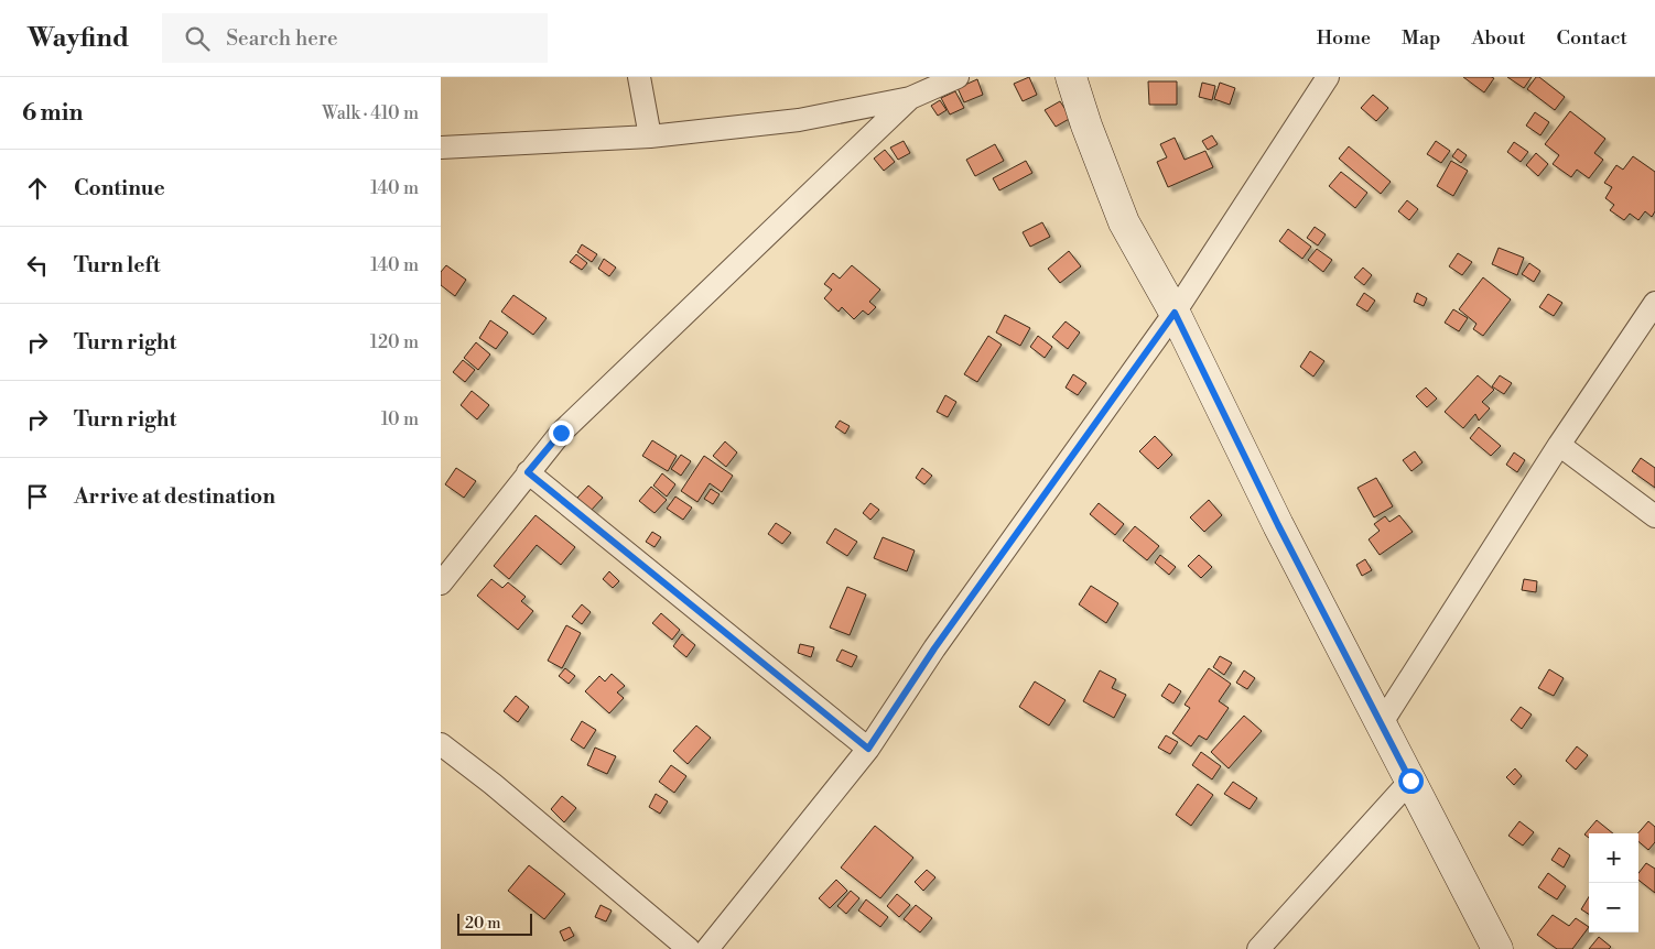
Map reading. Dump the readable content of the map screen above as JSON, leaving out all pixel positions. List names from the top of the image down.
{
  "scale_bar": "20 m",
  "page": {
    "header": "Wayfind",
    "search": "Search here",
    "nav": [
      "Home",
      "Map",
      "About",
      "Contact"
    ],
    "heading": ["6 min", "Walk · 410 m"],
    "list": [
      ["Continue", "140 m"],
      ["Turn left", "140 m"],
      ["Turn right", "120 m"],
      ["Turn right", "10 m"],
      "Arrive at destination"
    ],
    "map_buttons": ["+", "−"],
    "scale": "20 m"
  }
}
